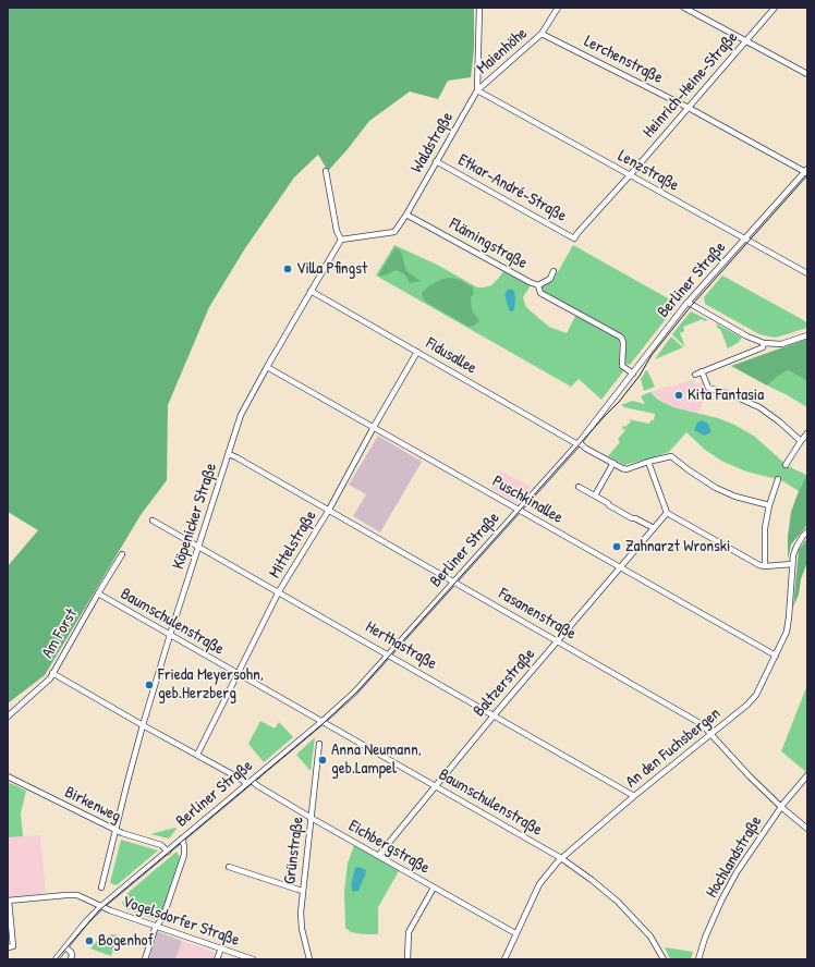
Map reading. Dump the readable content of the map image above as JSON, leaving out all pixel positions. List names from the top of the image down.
{
  "streets": {
    "street": [
      "Maienhöhe",
      "Lerchenstraße",
      "Heinrich-Heine-Straße",
      "Waldstraße",
      "Lenzstraße",
      "Etkar-André-Straße",
      "Flämingstraße",
      "Berliner Straße",
      "Fidusallee",
      "Puschkinallee",
      "Köpenicker Straße",
      "Mittelstraße",
      "Fasanenstraße",
      "Baumschulenstraße",
      "Am Forst",
      "Herthastraße",
      "Baltzerstraße",
      "An den Fuchsbergen",
      "Birkenweg",
      "Eichbergstraße",
      "Grünstraße",
      "Hochlandstraße",
      "Vogelsdorfer Straße"
    ]
  },
  "crossings": [
    ["Maienhöhe", "Lerchenstraße"],
    ["Maienhöhe", "Waldstraße"],
    ["Maienhöhe", "Lenzstraße"],
    ["Lerchenstraße", "Heinrich-Heine-Straße"],
    ["Lerchenstraße", "Berliner Straße"],
    ["Heinrich-Heine-Straße", "Lenzstraße"],
    ["Heinrich-Heine-Straße", "Etkar-André-Straße"],
    ["Waldstraße", "Lenzstraße"],
    ["Waldstraße", "Etkar-André-Straße"],
    ["Waldstraße", "Flämingstraße"],
    ["Waldstraße", "Köpenicker Straße"],
    ["Lenzstraße", "Berliner Straße"],
    ["Berliner Straße", "Fidusallee"],
    ["Berliner Straße", "Puschkinallee"],
    ["Berliner Straße", "Fasanenstraße"],
    ["Berliner Straße", "Baumschulenstraße"],
    ["Berliner Straße", "Herthastraße"],
    ["Berliner Straße", "Birkenweg"],
    ["Berliner Straße", "Eichbergstraße"],
    ["Berliner Straße", "Vogelsdorfer Straße"],
    ["Fidusallee", "Köpenicker Straße"],
    ["Fidusallee", "Mittelstraße"],
    ["Puschkinallee", "Köpenicker Straße"],
    ["Puschkinallee", "Mittelstraße"],
    ["Puschkinallee", "Baltzerstraße"],
    ["Puschkinallee", "An den Fuchsbergen"],
    ["Köpenicker Straße", "Fasanenstraße"],
    ["Köpenicker Straße", "Baumschulenstraße"],
    ["Köpenicker Straße", "Herthastraße"],
    ["Köpenicker Straße", "Birkenweg"],
    ["Mittelstraße", "Fasanenstraße"],
    ["Mittelstraße", "Baumschulenstraße"],
    ["Mittelstraße", "Herthastraße"],
    ["Fasanenstraße", "Baltzerstraße"],
    ["Fasanenstraße", "An den Fuchsbergen"],
    ["Fasanenstraße", "Hochlandstraße"],
    ["Baumschulenstraße", "Am Forst"],
    ["Baumschulenstraße", "Baltzerstraße"],
    ["Baumschulenstraße", "An den Fuchsbergen"],
    ["Herthastraße", "Baltzerstraße"],
    ["Herthastraße", "An den Fuchsbergen"],
    ["Baltzerstraße", "Eichbergstraße"],
    ["An den Fuchsbergen", "Eichbergstraße"],
    ["Eichbergstraße", "Grünstraße"]
  ],
  "places": [
    "Villa Pfingst",
    "Kita Fantasia",
    "Zahnarzt Wronski",
    "Frieda Meyersohn, geb.Herzberg",
    "Anna Neumann, geb.Lampel",
    "Bogenhof"
  ]
}
